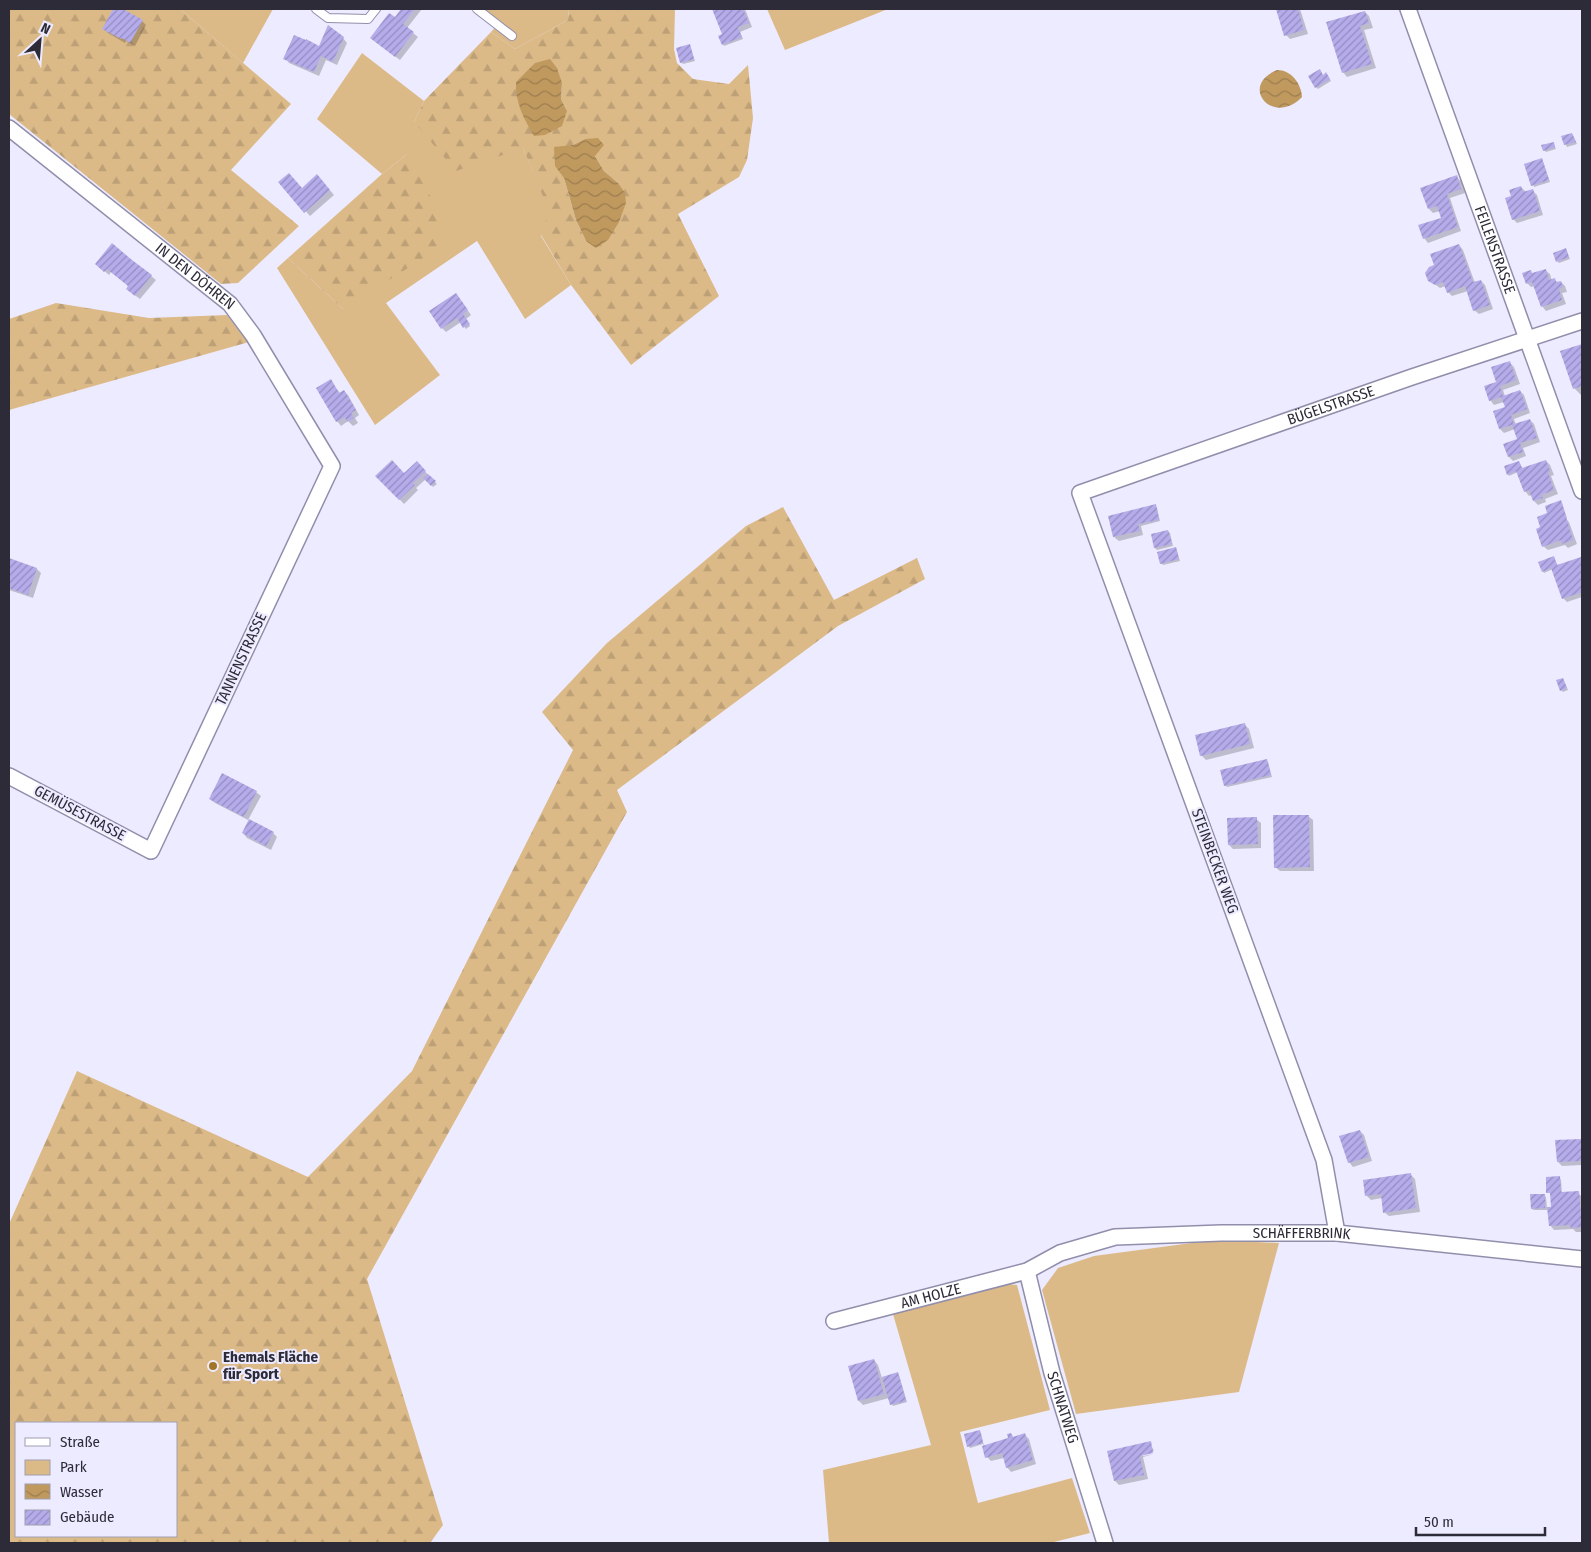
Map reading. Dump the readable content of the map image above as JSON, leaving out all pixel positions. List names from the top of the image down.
{
  "streets": {
    "street": [
      "FEILENSTRASSE",
      "IN DEN DÖHREN",
      "BÜGELSTRASSE",
      "TANNENSTRASSE",
      "GEMÜSESTRASSE",
      "STEINBECKER WEG",
      "SCHÄFFERBRINK",
      "AM HOLZE",
      "SCHNATWEG"
    ]
  },
  "crossings": [
    ["FEILENSTRASSE", "BÜGELSTRASSE"],
    ["IN DEN DÖHREN", "TANNENSTRASSE"],
    ["BÜGELSTRASSE", "STEINBECKER WEG"],
    ["TANNENSTRASSE", "GEMÜSESTRASSE"],
    ["STEINBECKER WEG", "SCHÄFFERBRINK"],
    ["SCHÄFFERBRINK", "AM HOLZE"],
    ["SCHÄFFERBRINK", "SCHNATWEG"],
    ["AM HOLZE", "SCHNATWEG"]
  ],
  "places": ["Ehemals Fläche für Sport"],
  "legend": [
    "Straße",
    "Park",
    "Wasser",
    "Gebäude"
  ],
  "scale_bar": "50 m",
  "north": "top right"
}
